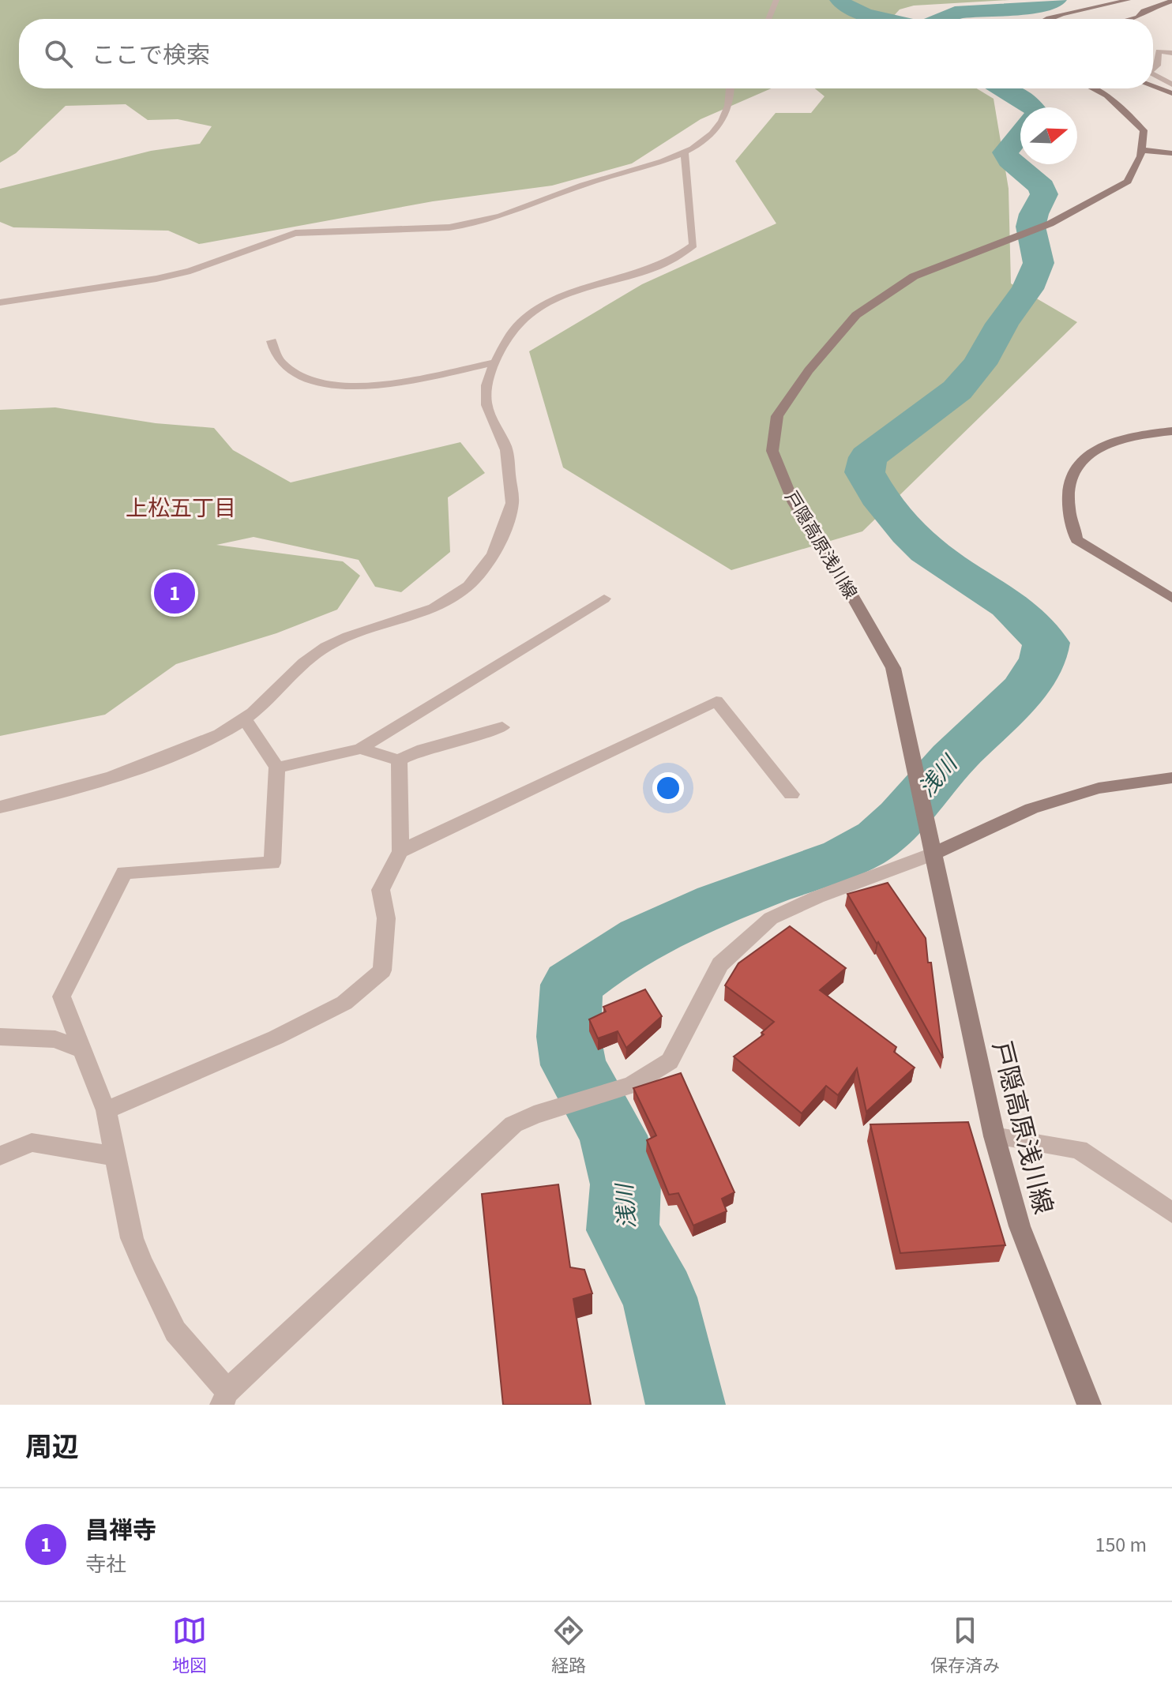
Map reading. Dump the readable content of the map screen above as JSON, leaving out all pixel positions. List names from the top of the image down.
{
  "streets": {
    "main road": ["戸隠高原浅川線"]
  },
  "districts": ["上松五丁目"],
  "water": ["浅川"],
  "north": "right",
  "page": {
    "search": "ここで検索",
    "pins": "1",
    "heading": "周辺",
    "list": [
      {
        "mark": "1",
        "name": "昌禅寺",
        "note": "寺社",
        "value": "150 m"
      }
    ],
    "nav": ["地図", "経路", "保存済み"]
  }
}
